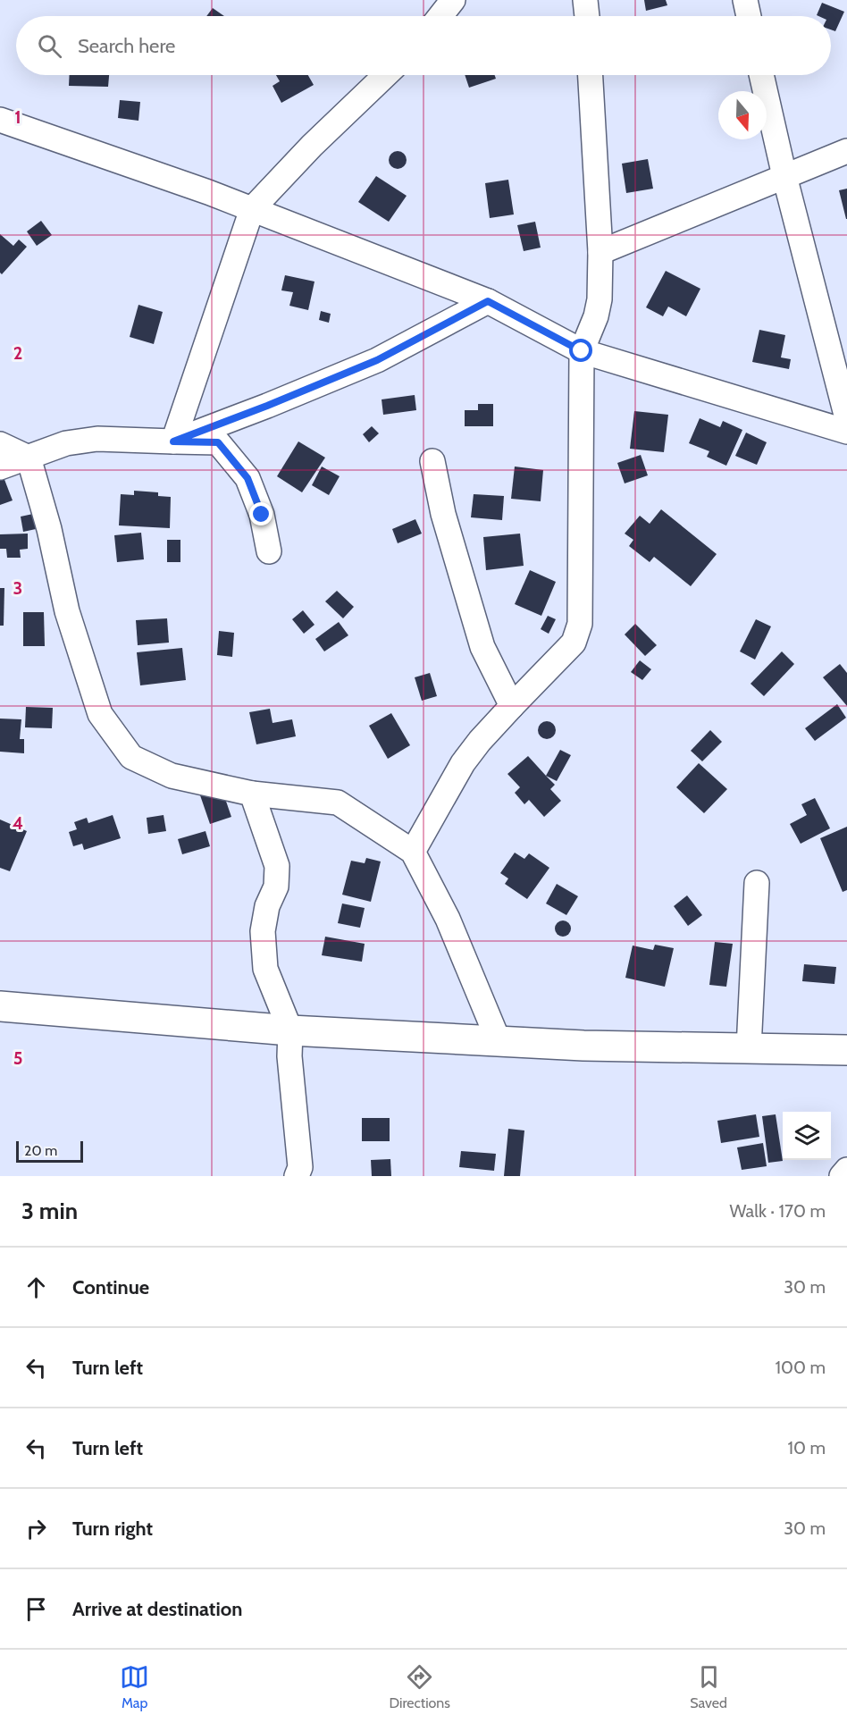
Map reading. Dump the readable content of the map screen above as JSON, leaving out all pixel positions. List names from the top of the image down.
{
  "scale_bar": "20 m",
  "north": "bottom",
  "page": {
    "search": "Search here",
    "scale": "20 m",
    "heading": ["3 min", "Walk · 170 m"],
    "list": [
      ["Continue", "30 m"],
      ["Turn left", "100 m"],
      ["Turn left", "10 m"],
      ["Turn right", "30 m"],
      "Arrive at destination"
    ],
    "nav": ["Map", "Directions", "Saved"]
  },
  "grid": {
    "rows": [
      "1",
      "2",
      "3",
      "4",
      "5"
    ]
  }
}
